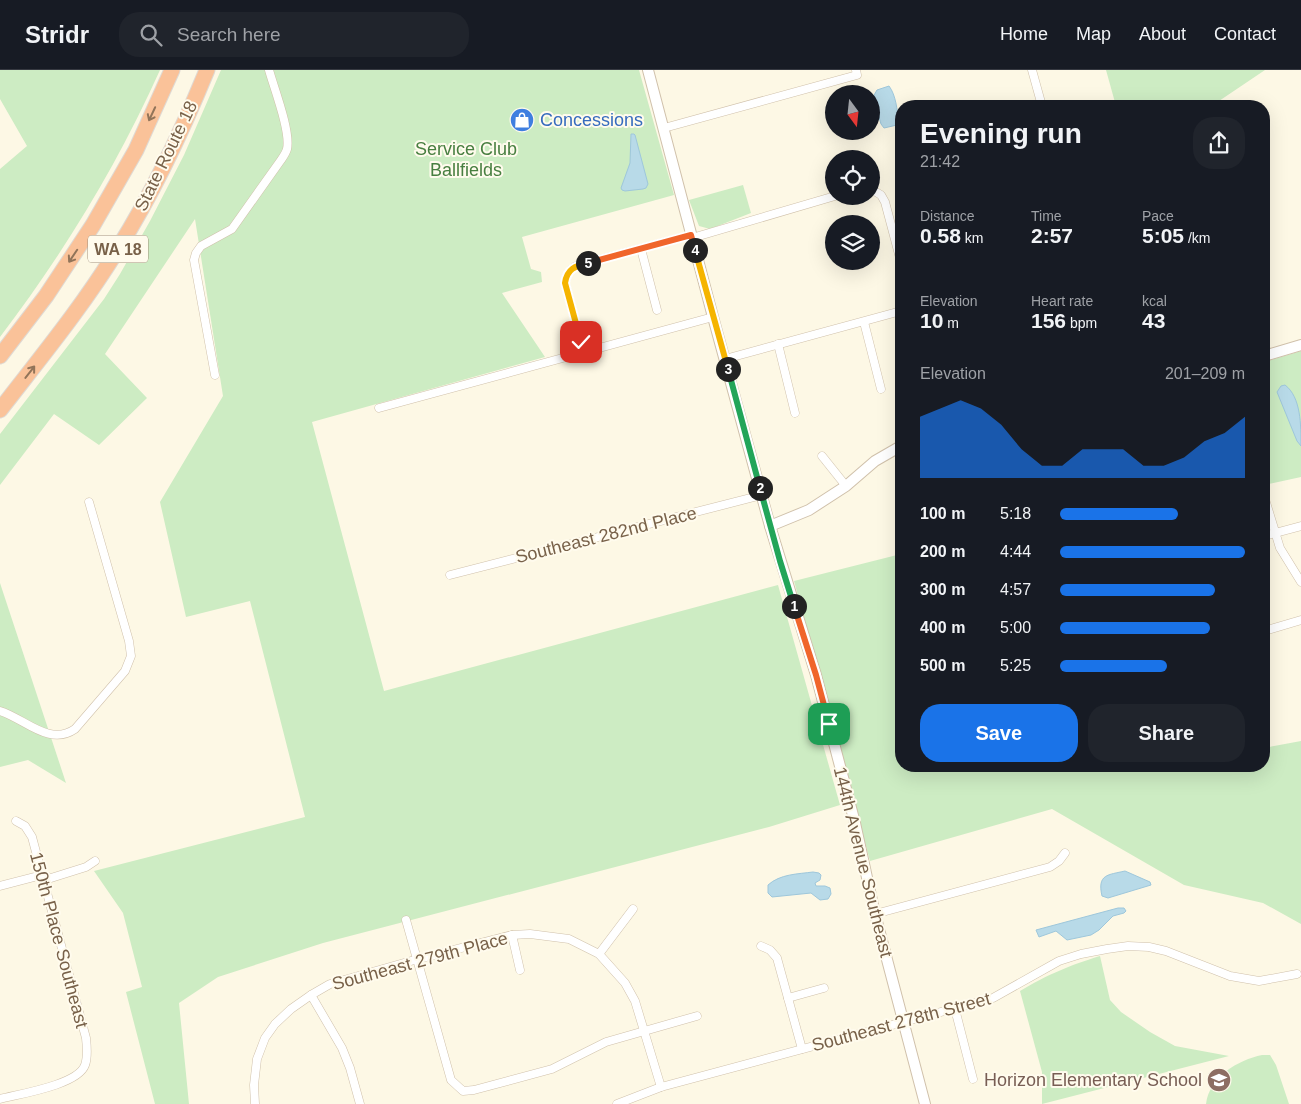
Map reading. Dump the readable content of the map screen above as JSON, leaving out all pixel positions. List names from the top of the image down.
{
  "streets": {
    "highway": ["State Route 18", "WA 18"],
    "street": [
      "Southeast 282nd Place",
      "144th Avenue Southeast",
      "150th Place Southeast",
      "Southeast 279th Place",
      "Southeast 278th Street"
    ]
  },
  "crossings": [
    ["Southeast 282nd Place", "144th Avenue Southeast"],
    ["144th Avenue Southeast", "Southeast 278th Street"]
  ],
  "parks": ["Service Club Ballfields"],
  "places": {
    "shop": ["Concessions"],
    "school or university": ["Horizon Elementary School"]
  },
  "north": "bottom",
  "page": {
    "header": "Stridr",
    "search": "Search here",
    "nav": [
      "Home",
      "Map",
      "About",
      "Contact"
    ],
    "heading": ["Evening run", "21:42"],
    "stats": [
      ["Distance", "0.58 km"],
      ["Time", "2:57"],
      ["Pace", "5:05 /km"],
      ["Elevation", "10 m"],
      ["Heart rate", "156 bpm"],
      ["kcal", "43"]
    ],
    "pins": [
      "4",
      "5",
      "3",
      "2",
      "1"
    ],
    "chart": ["Elevation", "201–209 m"],
    "list": [
      {
        "name": "100 m",
        "note": "5:18"
      },
      {
        "name": "200 m",
        "note": "4:44"
      },
      {
        "name": "300 m",
        "note": "4:57"
      },
      {
        "name": "400 m",
        "note": "5:00"
      },
      {
        "name": "500 m",
        "note": "5:25"
      }
    ],
    "buttons": ["Save", "Share"]
  }
}
